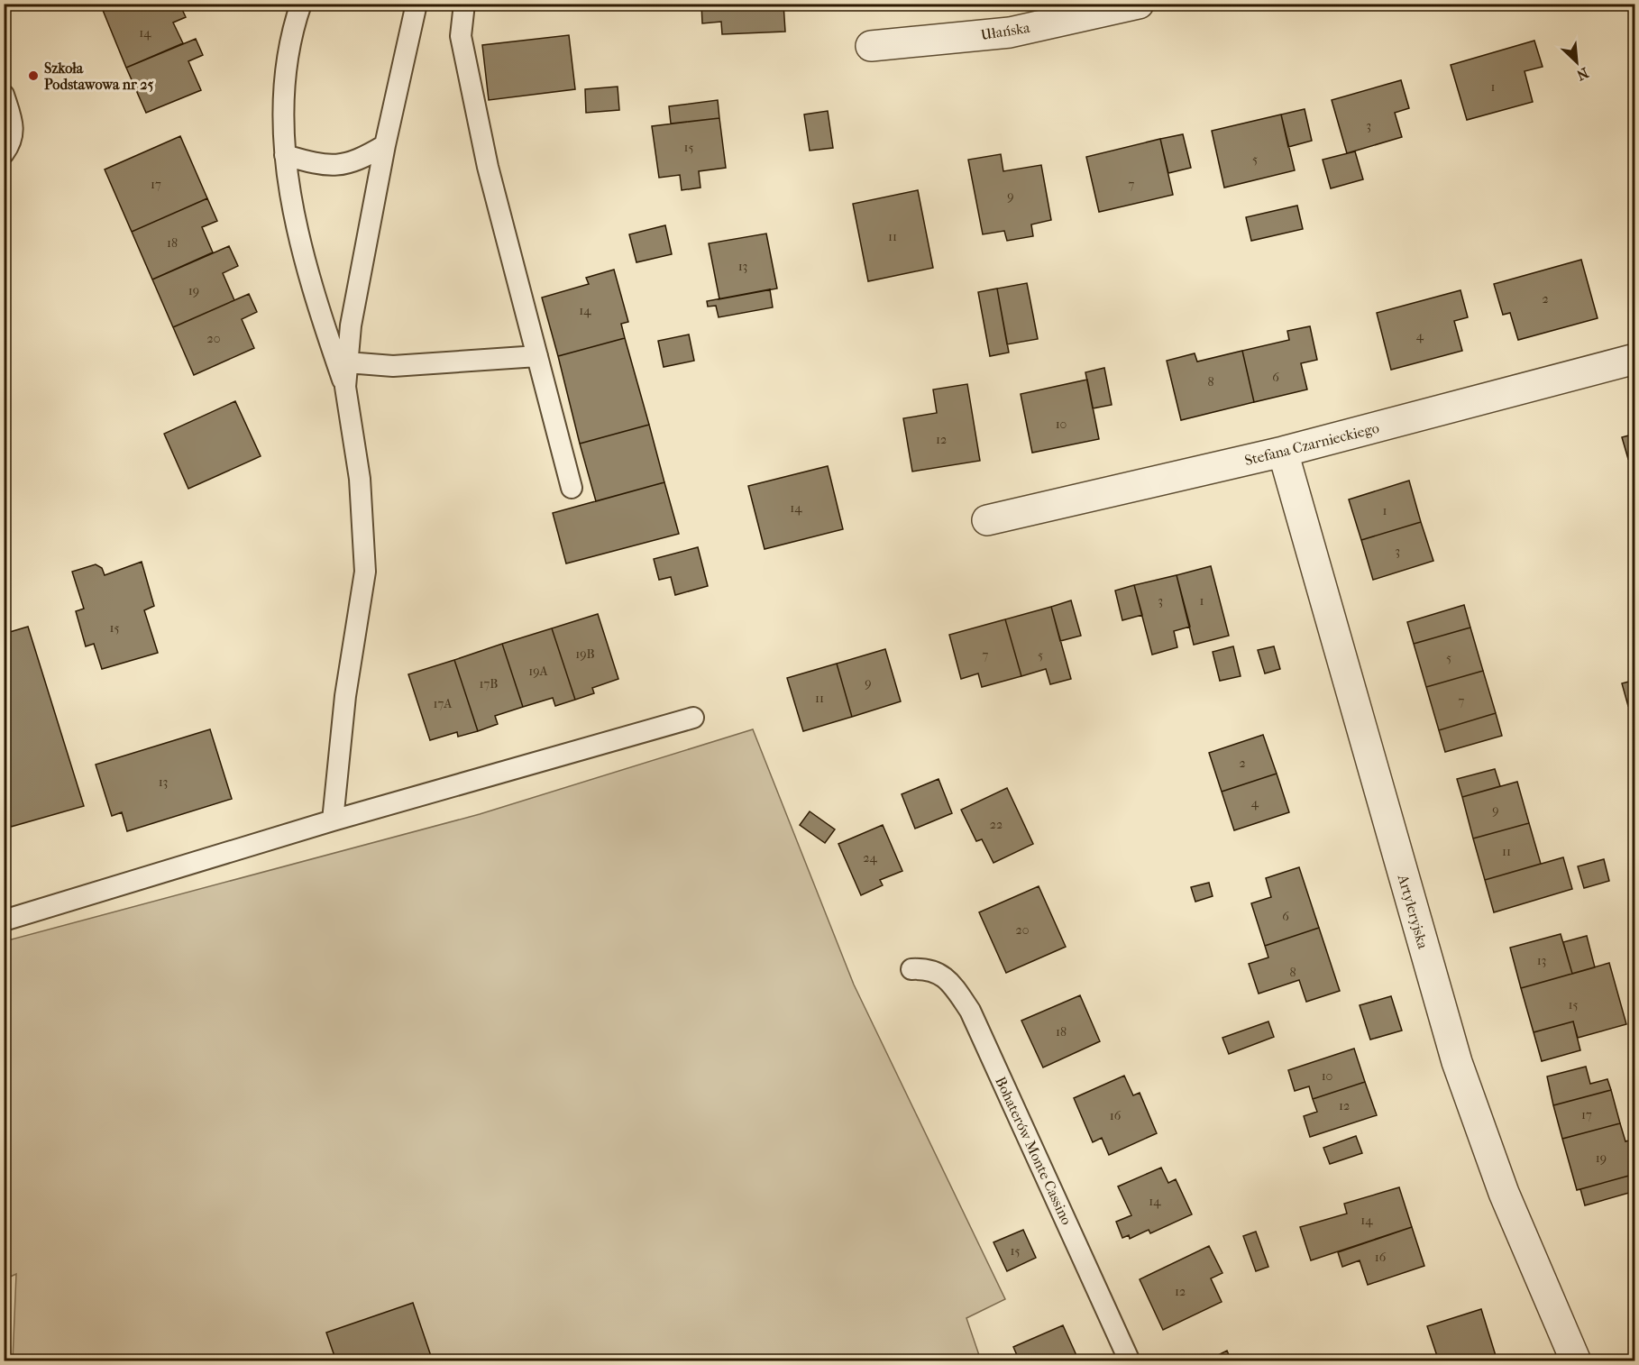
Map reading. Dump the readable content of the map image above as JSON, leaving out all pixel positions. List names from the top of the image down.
{
  "streets": {
    "street": ["Ułańska", "Stefana Czarnieckiego", "Artyleryjska"],
    "lane": ["Bohaterów Monte Cassino"]
  },
  "crossings": [
    ["Stefana Czarnieckiego", "Artyleryjska"]
  ],
  "places": ["Szkoła Podstawowa nr 25"],
  "house_numbers": [
    "14",
    "1",
    "3",
    "15",
    "5",
    "17",
    "7",
    "9",
    "11",
    "18",
    "13",
    "19",
    "2",
    "14",
    "4",
    "20",
    "6",
    "8",
    "10",
    "12",
    "14",
    "1",
    "3",
    "3",
    "1",
    "15",
    "19B",
    "7",
    "5",
    "5",
    "19A",
    "9",
    "17B",
    "11",
    "7",
    "17A",
    "2",
    "13",
    "4",
    "9",
    "22",
    "11",
    "24",
    "6",
    "20",
    "13",
    "8",
    "15",
    "18",
    "10",
    "12",
    "17",
    "16",
    "19",
    "14",
    "14",
    "15",
    "16",
    "12"
  ],
  "north": "bottom right"
}
